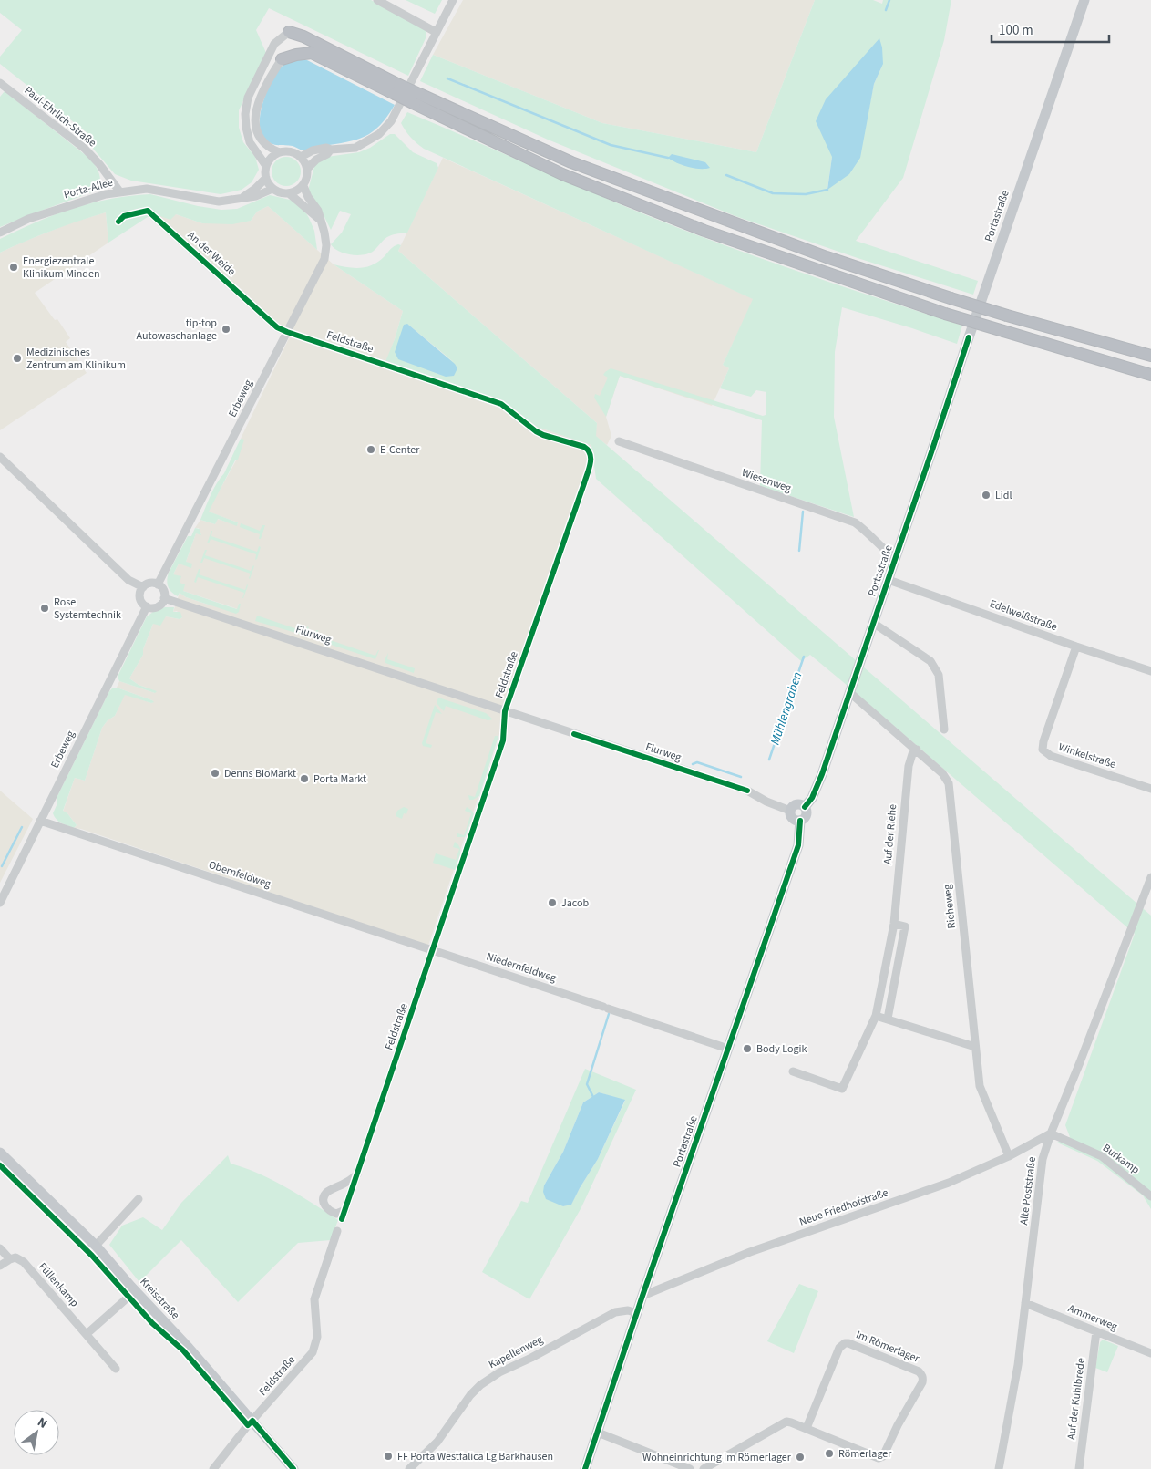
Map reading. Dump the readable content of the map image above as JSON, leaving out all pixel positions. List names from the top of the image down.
{
  "streets": {
    "main road": ["Portastraße", "Kreisstraße"],
    "street": [
      "Paul-Ehrlich-Straße",
      "Porta-Allee",
      "An der Weide",
      "Feldstraße",
      "Erbeweg",
      "Wiesenweg",
      "Edelweißstraße",
      "Flurweg",
      "Winkelstraße",
      "Auf der Riehe",
      "Obernfeldweg",
      "Rieheweg",
      "Niedernfeldweg",
      "Burkamp",
      "Alte Poststraße",
      "Neue Friedhofstraße",
      "Füllenkamp",
      "Ammerweg",
      "Im Römerlager",
      "Kapellenweg",
      "Auf der Kuhlbrede"
    ]
  },
  "crossings": [
    ["Paul-Ehrlich-Straße", "Porta-Allee"],
    ["Porta-Allee", "Erbeweg"],
    ["Portastraße", "Wiesenweg"],
    ["Portastraße", "Edelweißstraße"],
    ["Portastraße", "Flurweg"],
    ["Portastraße", "Rieheweg"],
    ["Portastraße", "Niedernfeldweg"],
    ["Portastraße", "Neue Friedhofstraße"],
    ["Portastraße", "Kapellenweg"],
    ["An der Weide", "Feldstraße"],
    ["An der Weide", "Erbeweg"],
    ["Feldstraße", "Erbeweg"],
    ["Feldstraße", "Flurweg"],
    ["Feldstraße", "Obernfeldweg"],
    ["Feldstraße", "Niedernfeldweg"],
    ["Feldstraße", "Kreisstraße"],
    ["Erbeweg", "Flurweg"],
    ["Erbeweg", "Obernfeldweg"],
    ["Edelweißstraße", "Winkelstraße"],
    ["Auf der Riehe", "Rieheweg"],
    ["Obernfeldweg", "Niedernfeldweg"],
    ["Rieheweg", "Neue Friedhofstraße"],
    ["Burkamp", "Alte Poststraße"],
    ["Burkamp", "Neue Friedhofstraße"],
    ["Alte Poststraße", "Neue Friedhofstraße"],
    ["Alte Poststraße", "Ammerweg"],
    ["Ammerweg", "Auf der Kuhlbrede"]
  ],
  "water": ["Mühlengraben"],
  "places": [
    "Energiezentrale Klinikum Minden",
    "tip-top Autowaschanlage",
    "Medizinisches Zentrum am Klinikum",
    "E-Center",
    "Lidl",
    "Rose Systemtechnik",
    "Denns BioMarkt",
    "Porta Markt",
    "Jacob",
    "Body Logik",
    "Römerlager",
    "FF Porta Westfalica Lg Barkhausen",
    "Wohneinrichtung Im Römerlager"
  ],
  "scale_bar": "100 m",
  "north": "top right"
}
